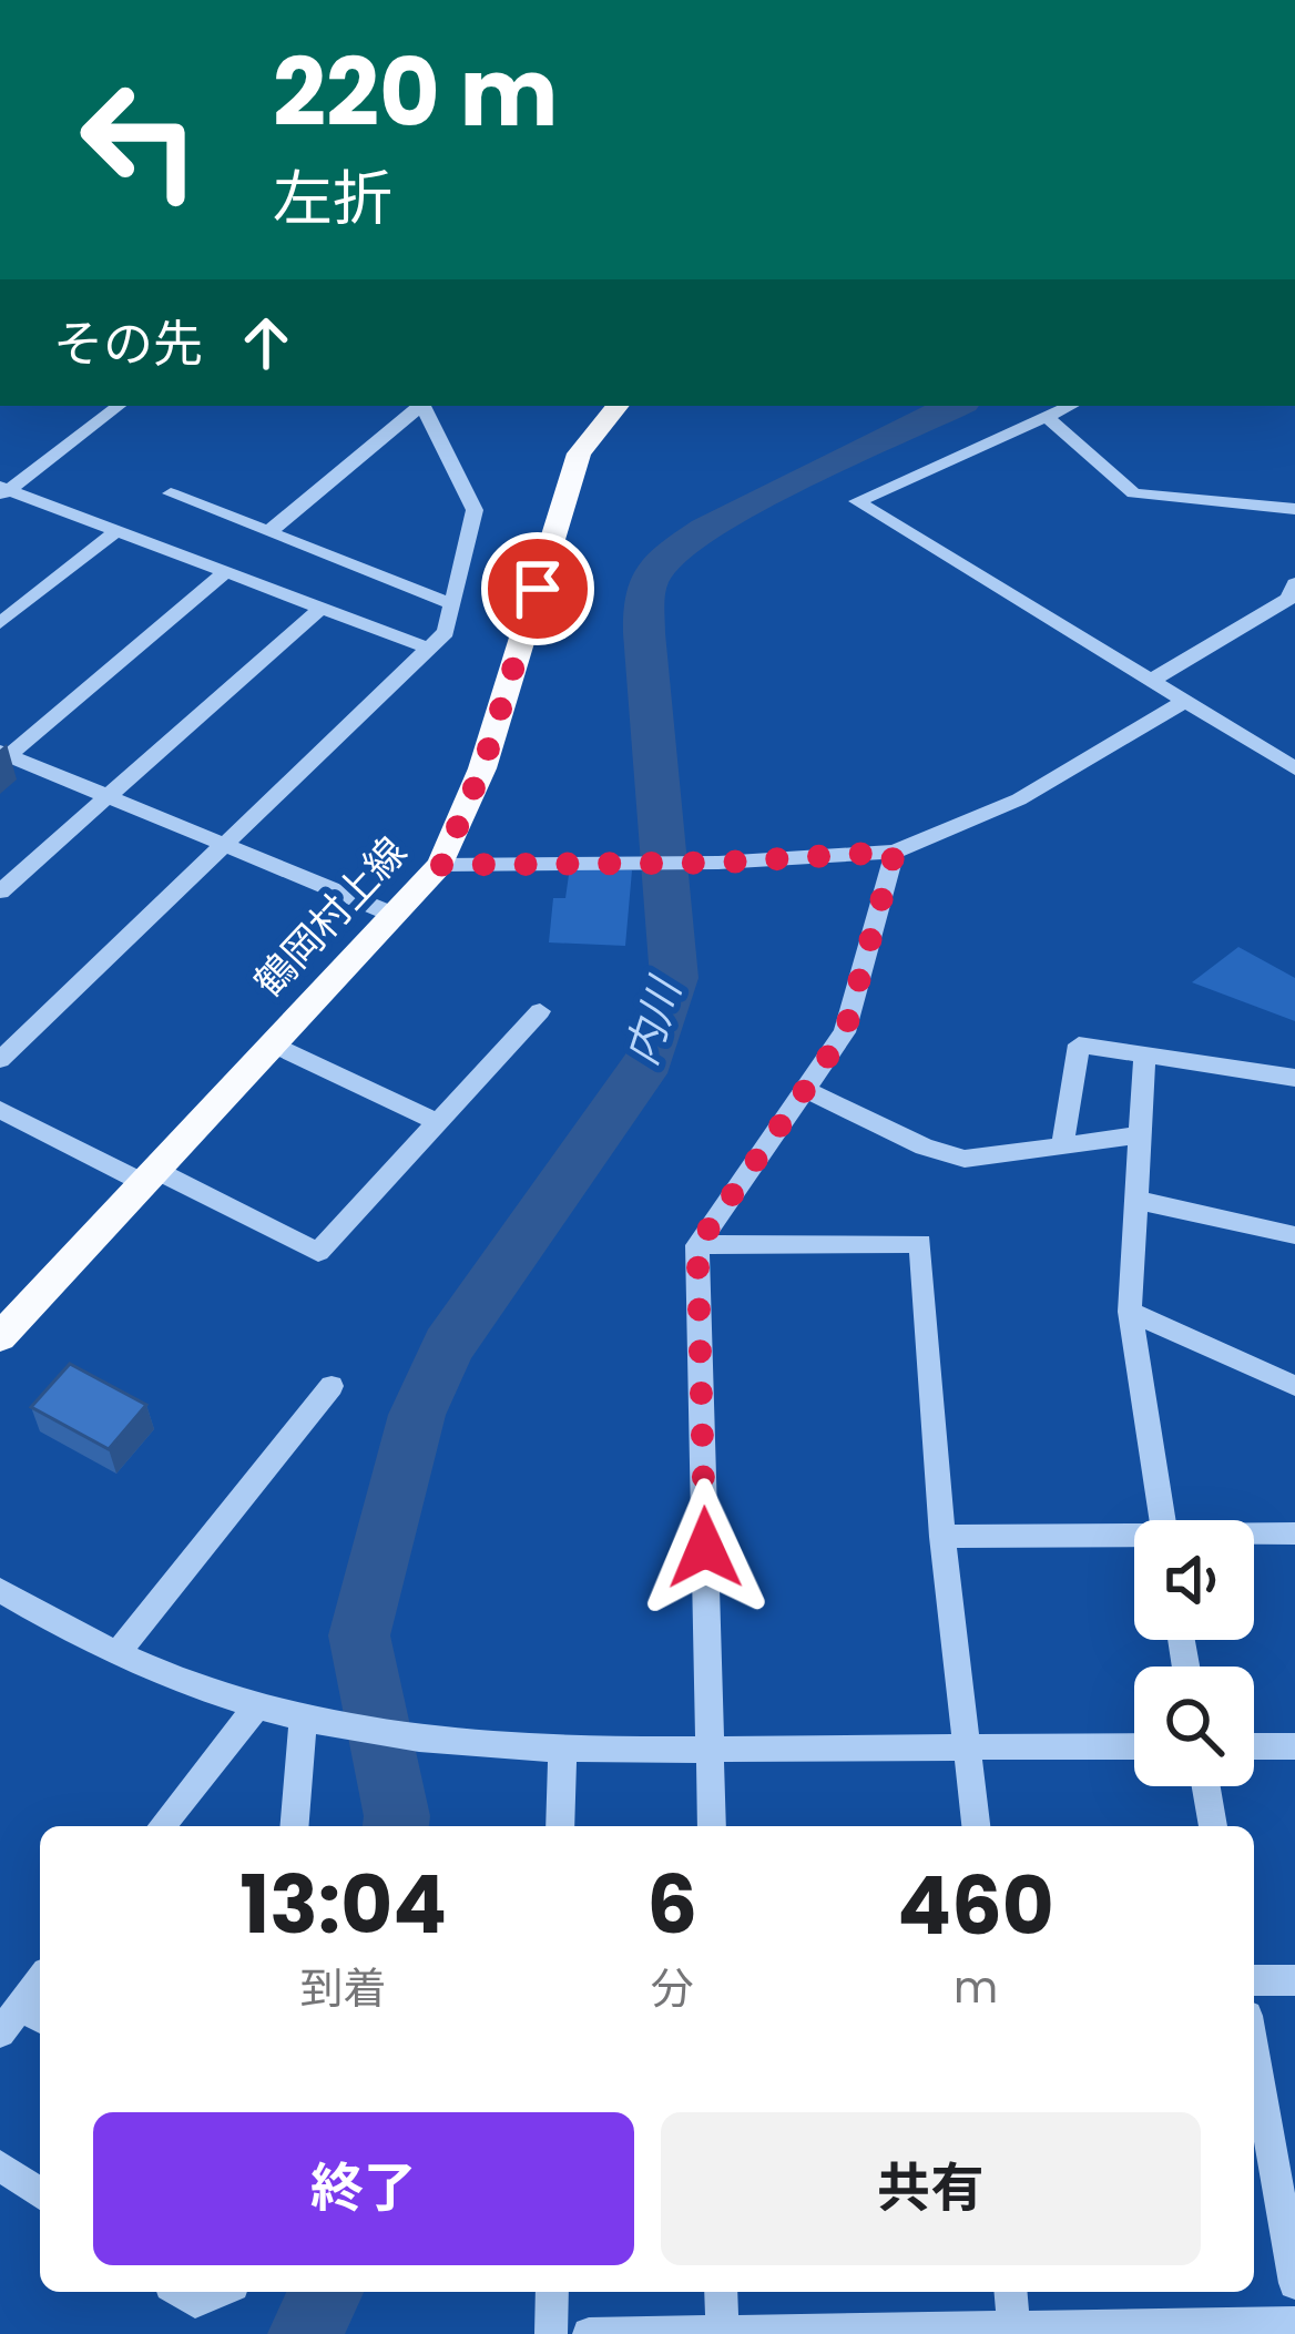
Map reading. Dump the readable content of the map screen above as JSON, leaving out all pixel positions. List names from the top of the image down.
{
  "streets": {
    "main road": ["鶴岡村上線"]
  },
  "water": ["内川"],
  "page": {
    "turn": ["220 m", "左折"],
    "then": "その先",
    "eta": [
      "13:04",
      "到着",
      "6",
      "分",
      "460",
      "m"
    ],
    "buttons": ["終了", "共有"]
  }
}
